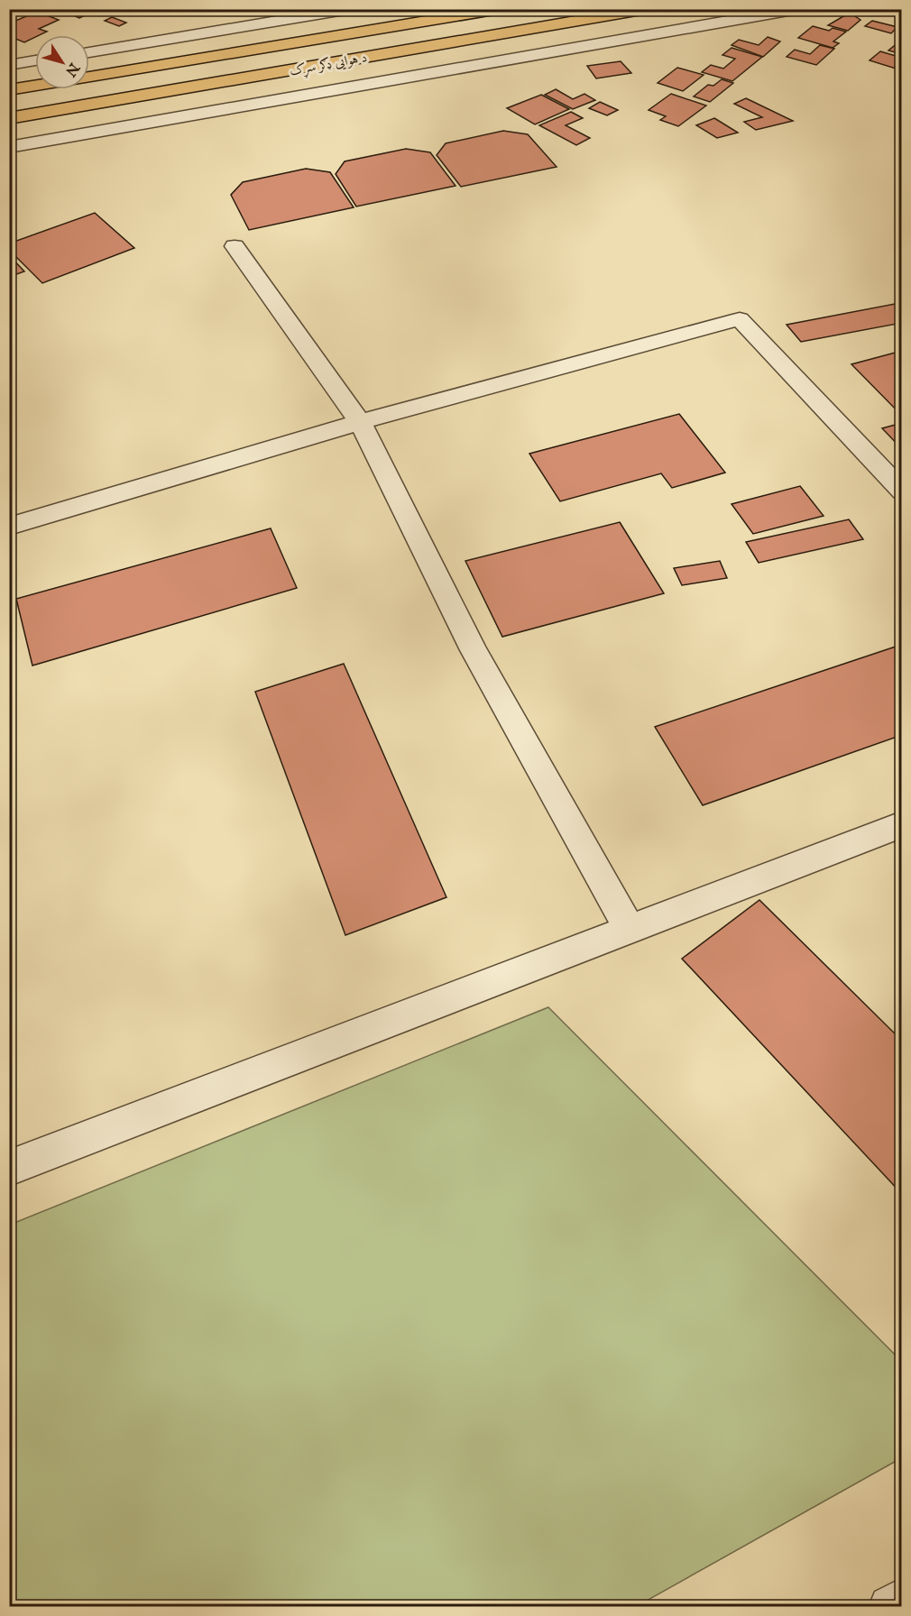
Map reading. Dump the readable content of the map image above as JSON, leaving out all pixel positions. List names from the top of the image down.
{
  "streets": {
    "main road": ["د هوایی ډګر سړک"]
  },
  "north": "bottom right"
}
